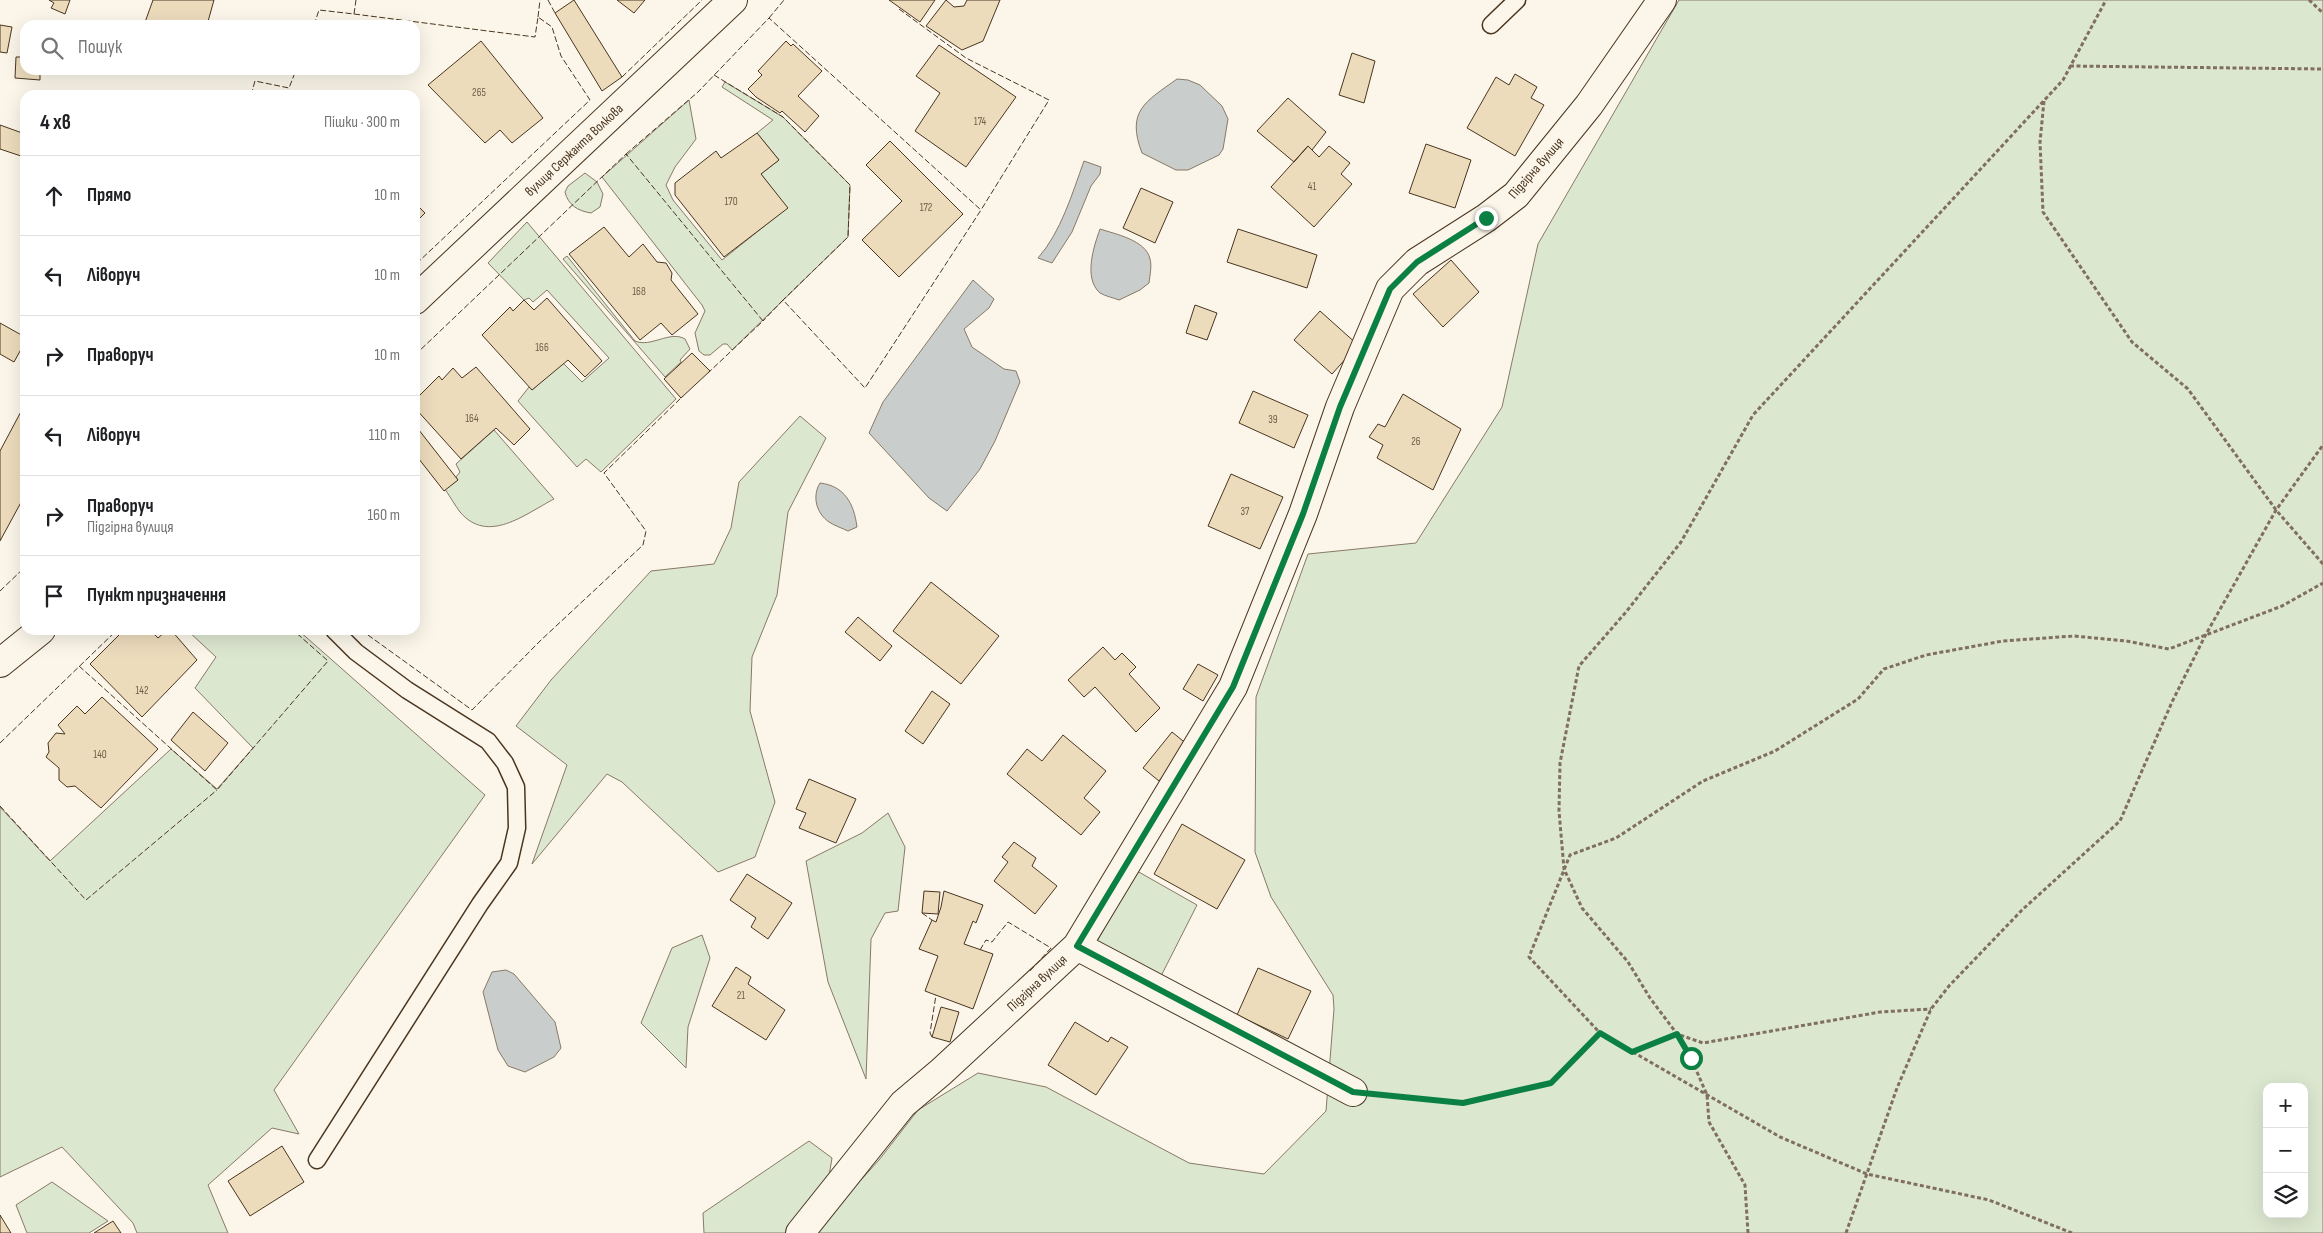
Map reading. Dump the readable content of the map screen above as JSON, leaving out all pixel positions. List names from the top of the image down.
{
  "streets": {
    "street": ["вулиця Сержанта Волкова", "Підгірна вулиця"]
  },
  "house_numbers": [
    "265",
    "174",
    "41",
    "170",
    "172",
    "168",
    "166",
    "164",
    "39",
    "26",
    "37",
    "142",
    "140",
    "21"
  ],
  "page": {
    "search": "Пошук",
    "heading": ["4 хв", "Пішки · 300 m"],
    "list": [
      ["Прямо", "10 m"],
      ["Ліворуч", "10 m"],
      ["Праворуч", "10 m"],
      ["Ліворуч", "110 m"],
      ["Праворуч", "Підгірна вулиця", "160 m"],
      "Пункт призначення"
    ],
    "map_buttons": ["+", "−"]
  }
}
